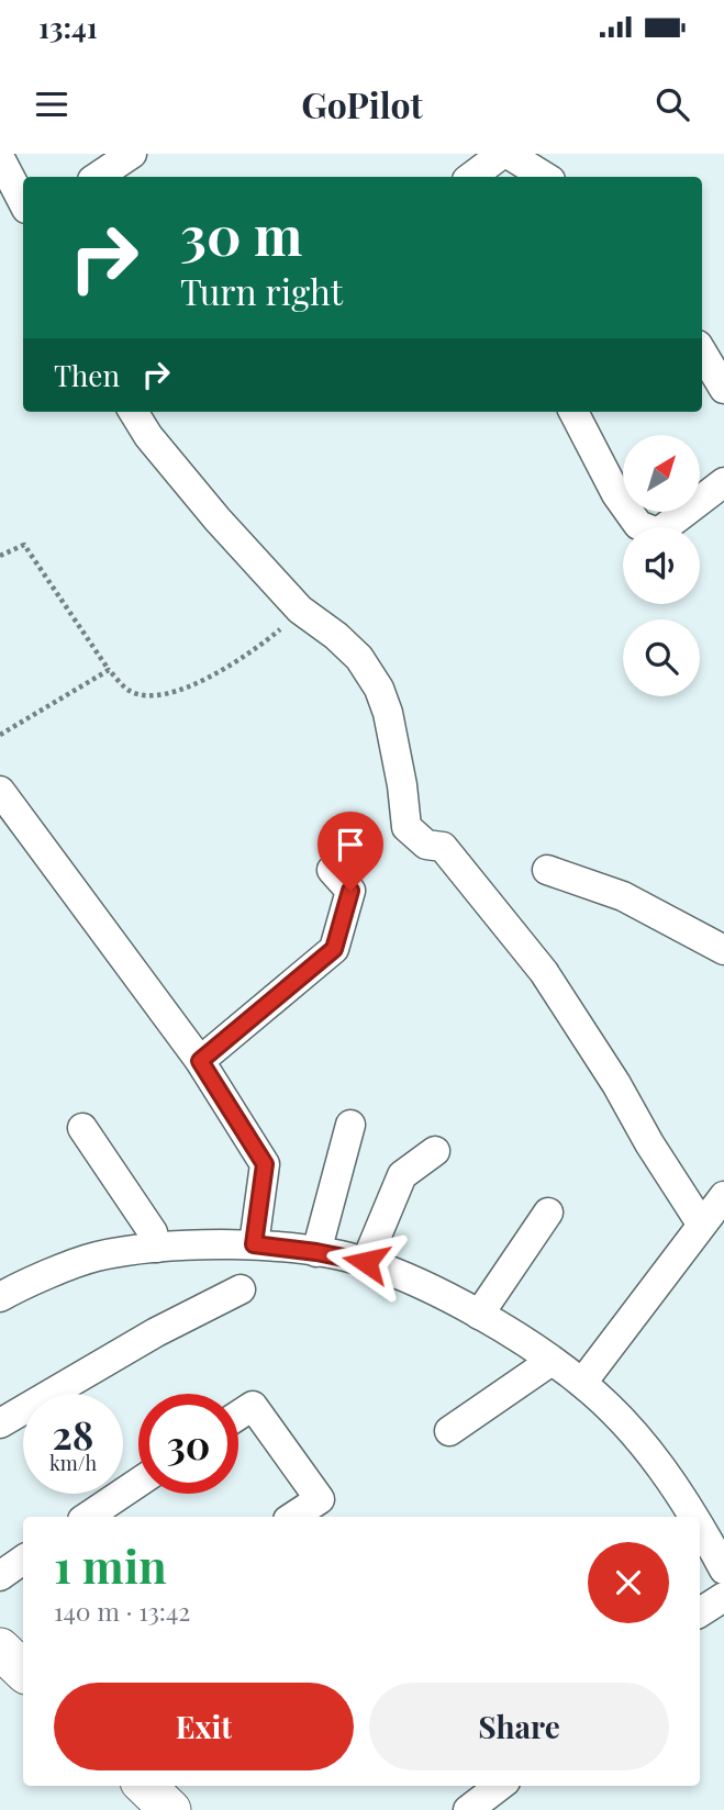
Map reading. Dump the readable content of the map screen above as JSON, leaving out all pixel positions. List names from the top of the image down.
{
  "north": "top right",
  "page": {
    "status": "13:41",
    "header": "GoPilot",
    "turn": ["30 m", "Turn right"],
    "then": "Then",
    "speed": "28 km/h",
    "limit": "30",
    "heading": ["1 min", "140 m · 13:42"],
    "buttons": ["Exit", "Share"]
  }
}
